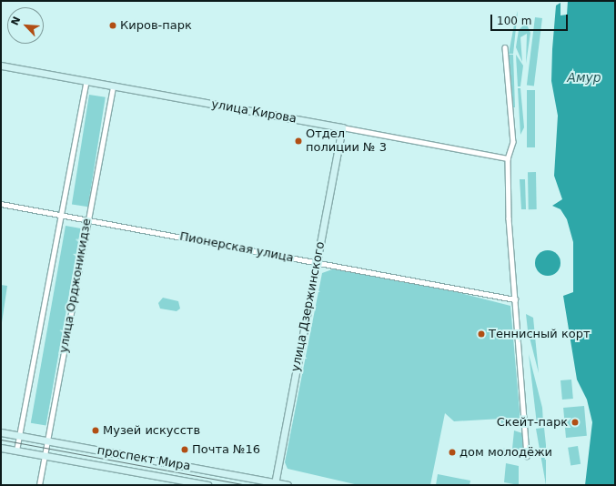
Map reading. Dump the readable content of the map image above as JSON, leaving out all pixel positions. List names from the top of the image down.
{
  "streets": {
    "main road": ["улица Кирова", "улица Дзержинского", "проспект Мира"],
    "street": ["Пионерская улица", "улица Орджоникидзе"]
  },
  "crossings": [
    ["улица Кирова", "улица Орджоникидзе"],
    ["улица Кирова", "улица Дзержинского"],
    ["Пионерская улица", "улица Орджоникидзе"],
    ["Пионерская улица", "улица Дзержинского"],
    ["улица Орджоникидзе", "проспект Мира"],
    ["улица Дзержинского", "проспект Мира"]
  ],
  "water": ["Амур"],
  "places": [
    "Киров-парк",
    "Отдел полиции № 3",
    "Теннисный корт",
    "Скейт-парк",
    "Музей искусств",
    "Почта №16",
    "дом молодёжи"
  ],
  "scale_bar": "100 m",
  "north": "top left"
}
